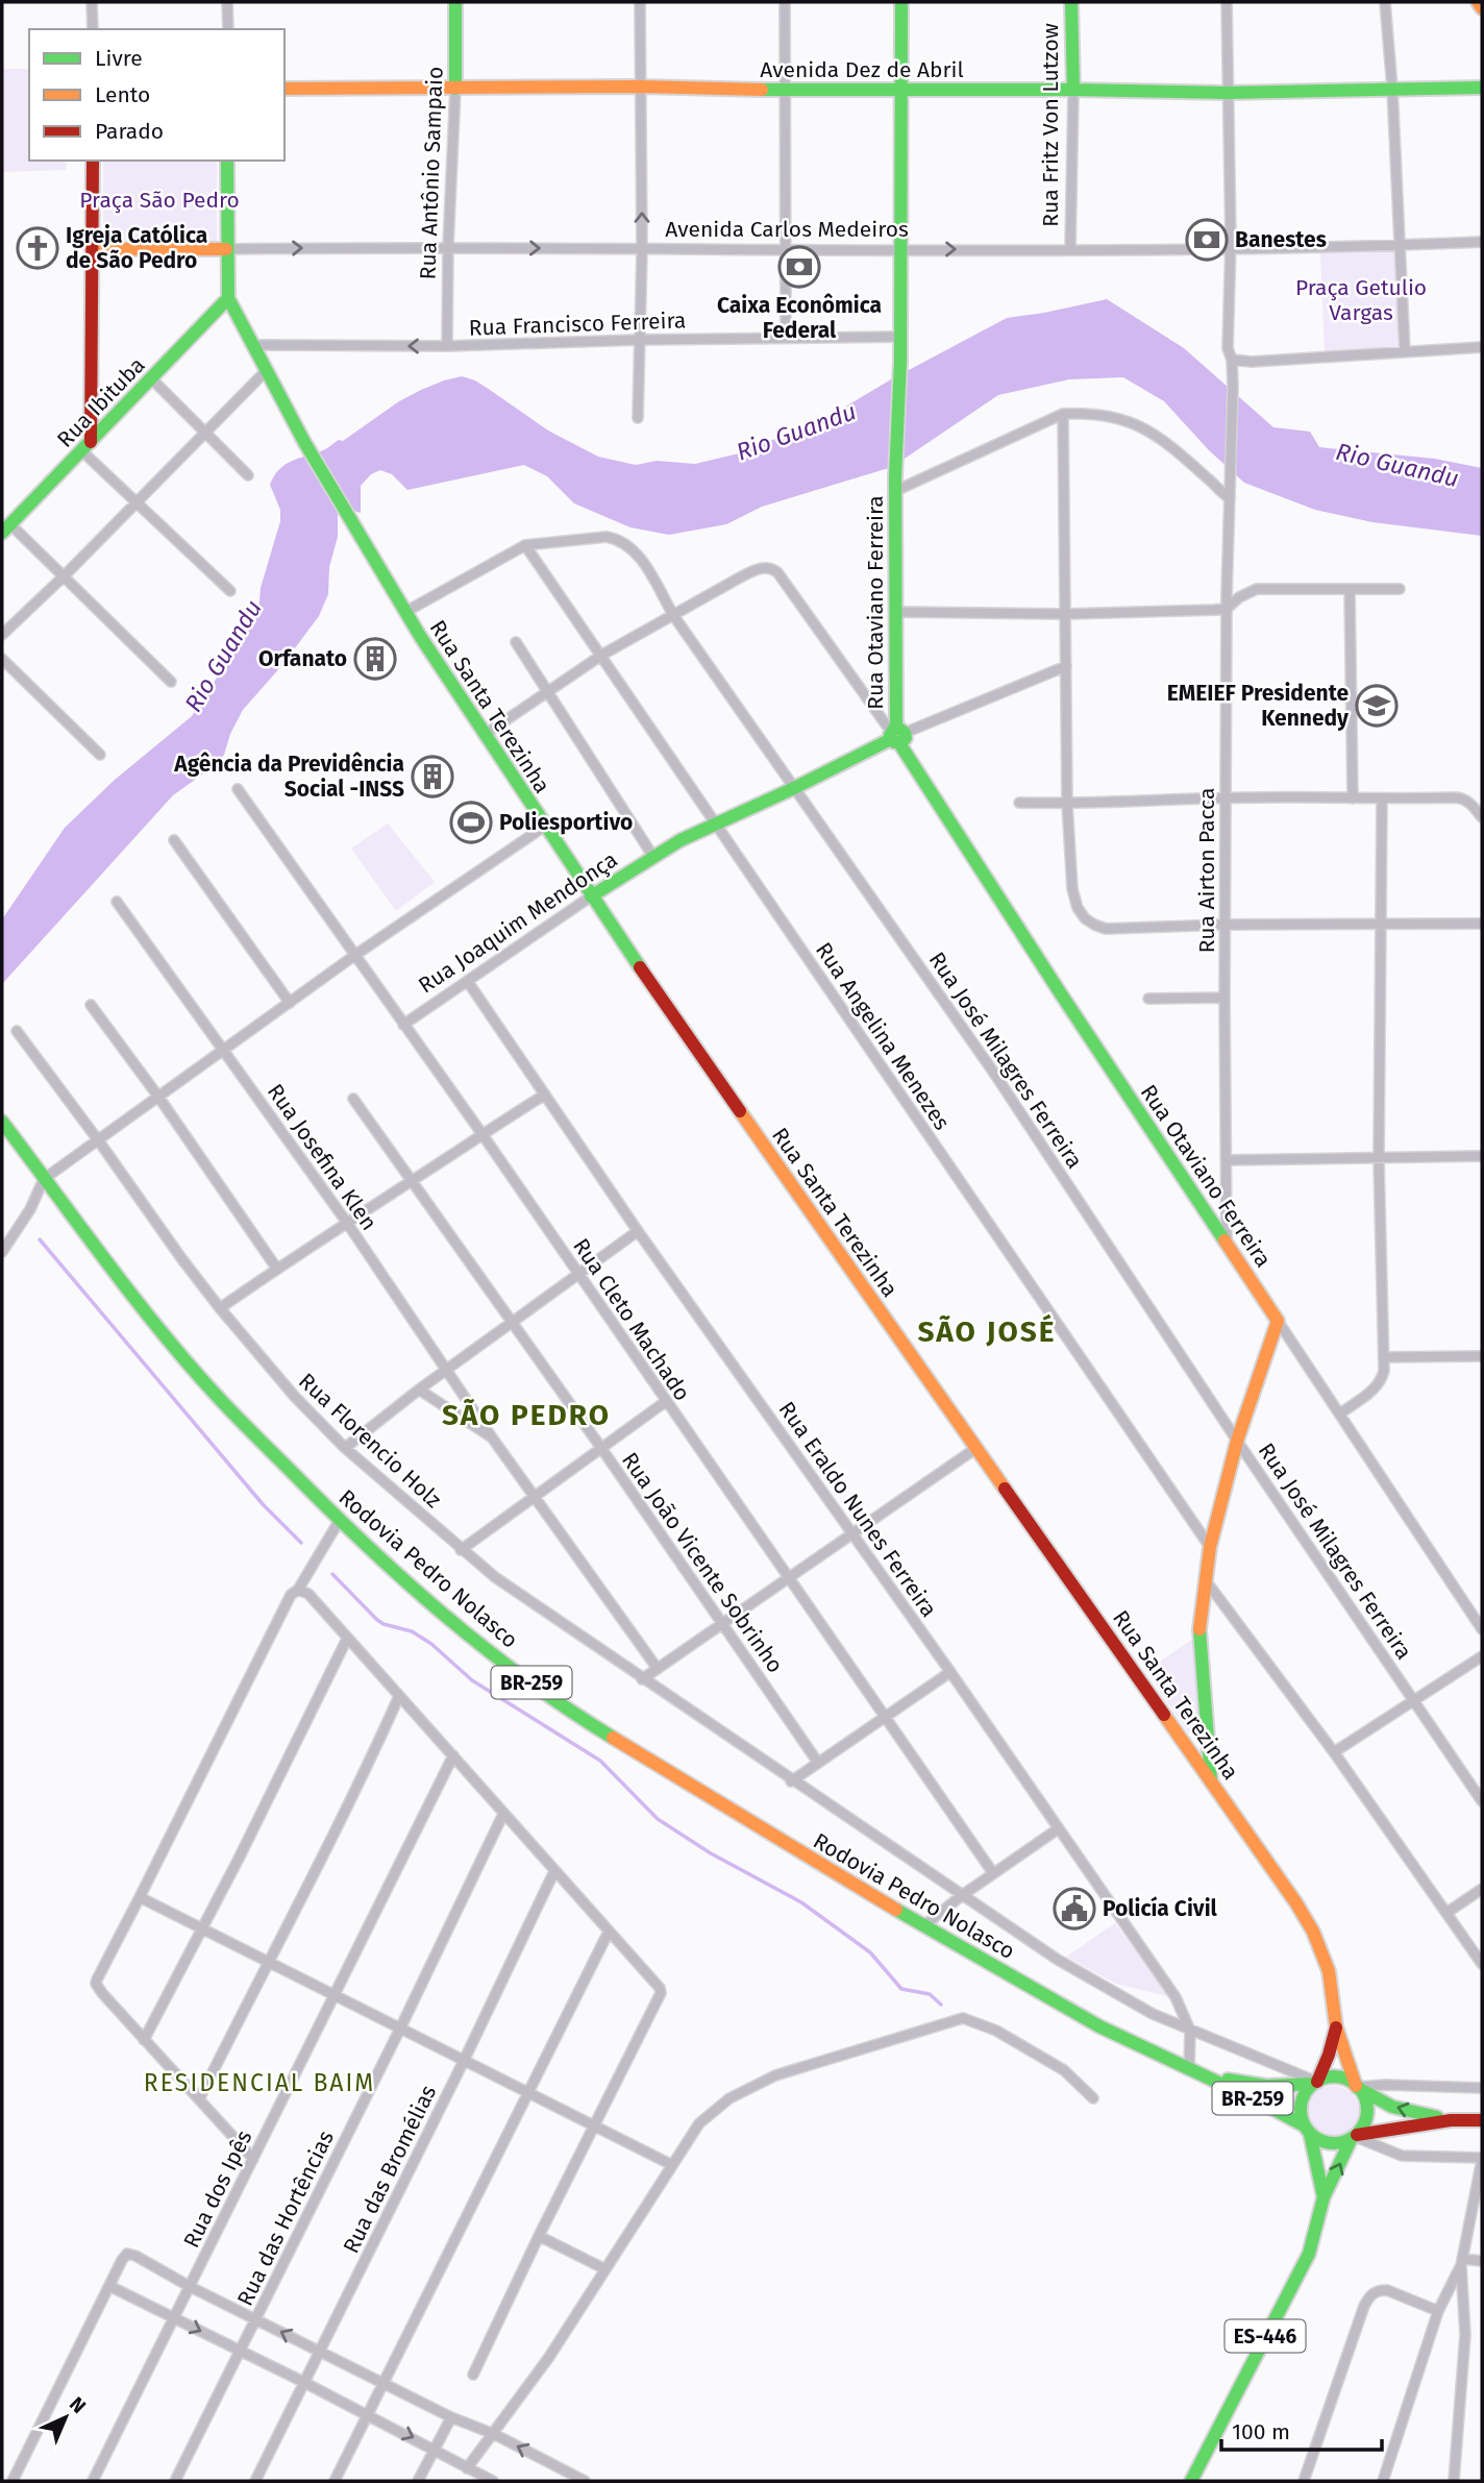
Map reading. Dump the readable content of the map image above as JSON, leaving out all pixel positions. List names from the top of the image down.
{
  "streets": {
    "main road": [
      "Avenida Dez de Abril",
      "Rua Fritz Von Lutzow",
      "Rua Antônio Sampaio",
      "Avenida Carlos Medeiros",
      "Rua Ibituba",
      "Rua Otaviano Ferreira",
      "Rua Santa Terezinha",
      "Rua Joaquim Mendonça",
      "Rodovia Pedro Nolasco",
      "BR-259",
      "ES-446"
    ],
    "street": [
      "Rua Francisco Ferreira",
      "Rua Airton Pacca",
      "Rua Angelina Menezes",
      "Rua José Milagres Ferreira",
      "Rua Josefina Klen",
      "Rua Cleto Machado",
      "Rua Florencio Holz",
      "Rua Eraldo Nunes Ferreira",
      "Rua João Vicente Sobrinho",
      "Rua das Bromélias",
      "Rua dos Ipês",
      "Rua das Hortências"
    ]
  },
  "crossings": [
    ["Avenida Dez de Abril", "Rua Fritz Von Lutzow"],
    ["Avenida Dez de Abril", "Rua Antônio Sampaio"],
    ["Avenida Dez de Abril", "Rua Otaviano Ferreira"],
    ["Avenida Dez de Abril", "Rua Airton Pacca"],
    ["Rua Fritz Von Lutzow", "Avenida Carlos Medeiros"],
    ["Rua Antônio Sampaio", "Avenida Carlos Medeiros"],
    ["Rua Antônio Sampaio", "Rua Francisco Ferreira"],
    ["Avenida Carlos Medeiros", "Rua Otaviano Ferreira"],
    ["Avenida Carlos Medeiros", "Rua Airton Pacca"],
    ["Rua Francisco Ferreira", "Rua Otaviano Ferreira"],
    ["Rua Francisco Ferreira", "Rua Santa Terezinha"],
    ["Rua Ibituba", "Rua Santa Terezinha"],
    ["Rua Otaviano Ferreira", "Rua Airton Pacca"],
    ["Rua Otaviano Ferreira", "Rua Joaquim Mendonça"],
    ["Rua Otaviano Ferreira", "Rua José Milagres Ferreira"],
    ["Rua Santa Terezinha", "Rua Joaquim Mendonça"],
    ["Rua Santa Terezinha", "Rua José Milagres Ferreira"],
    ["Rua Joaquim Mendonça", "Rua Angelina Menezes"],
    ["Rua Joaquim Mendonça", "Rua José Milagres Ferreira"],
    ["Rua Joaquim Mendonça", "Rua Cleto Machado"],
    ["Rua Joaquim Mendonça", "Rua Eraldo Nunes Ferreira"],
    ["Rua Angelina Menezes", "Rua José Milagres Ferreira"],
    ["Rua Florencio Holz", "Rua Eraldo Nunes Ferreira"],
    ["Rua Florencio Holz", "Rodovia Pedro Nolasco"],
    ["Rua Florencio Holz", "ES-446"],
    ["Rua Eraldo Nunes Ferreira", "Rodovia Pedro Nolasco"],
    ["Rodovia Pedro Nolasco", "ES-446"]
  ],
  "one_way": ["Avenida Carlos Medeiros"],
  "districts": ["SÃO JOSÉ", "SÃO PEDRO", "RESIDENCIAL BAIM"],
  "water": ["Rio Guandu"],
  "parks": ["Praça São Pedro", "Praça Getulio Vargas"],
  "places": {
    "bank": ["Banestes", "Caixa Econômica Federal"],
    "church": ["Igreja Católica de São Pedro"],
    "building": ["Orfanato", "Agência da Previdência Social -INSS"],
    "school or university": ["EMEIEF Presidente Kennedy"],
    "sports": ["Poliesportivo"],
    "public building": ["Policía Civil"]
  },
  "legend": ["Livre", "Lento", "Parado"],
  "scale_bar": "100 m",
  "north": "top right"
}
